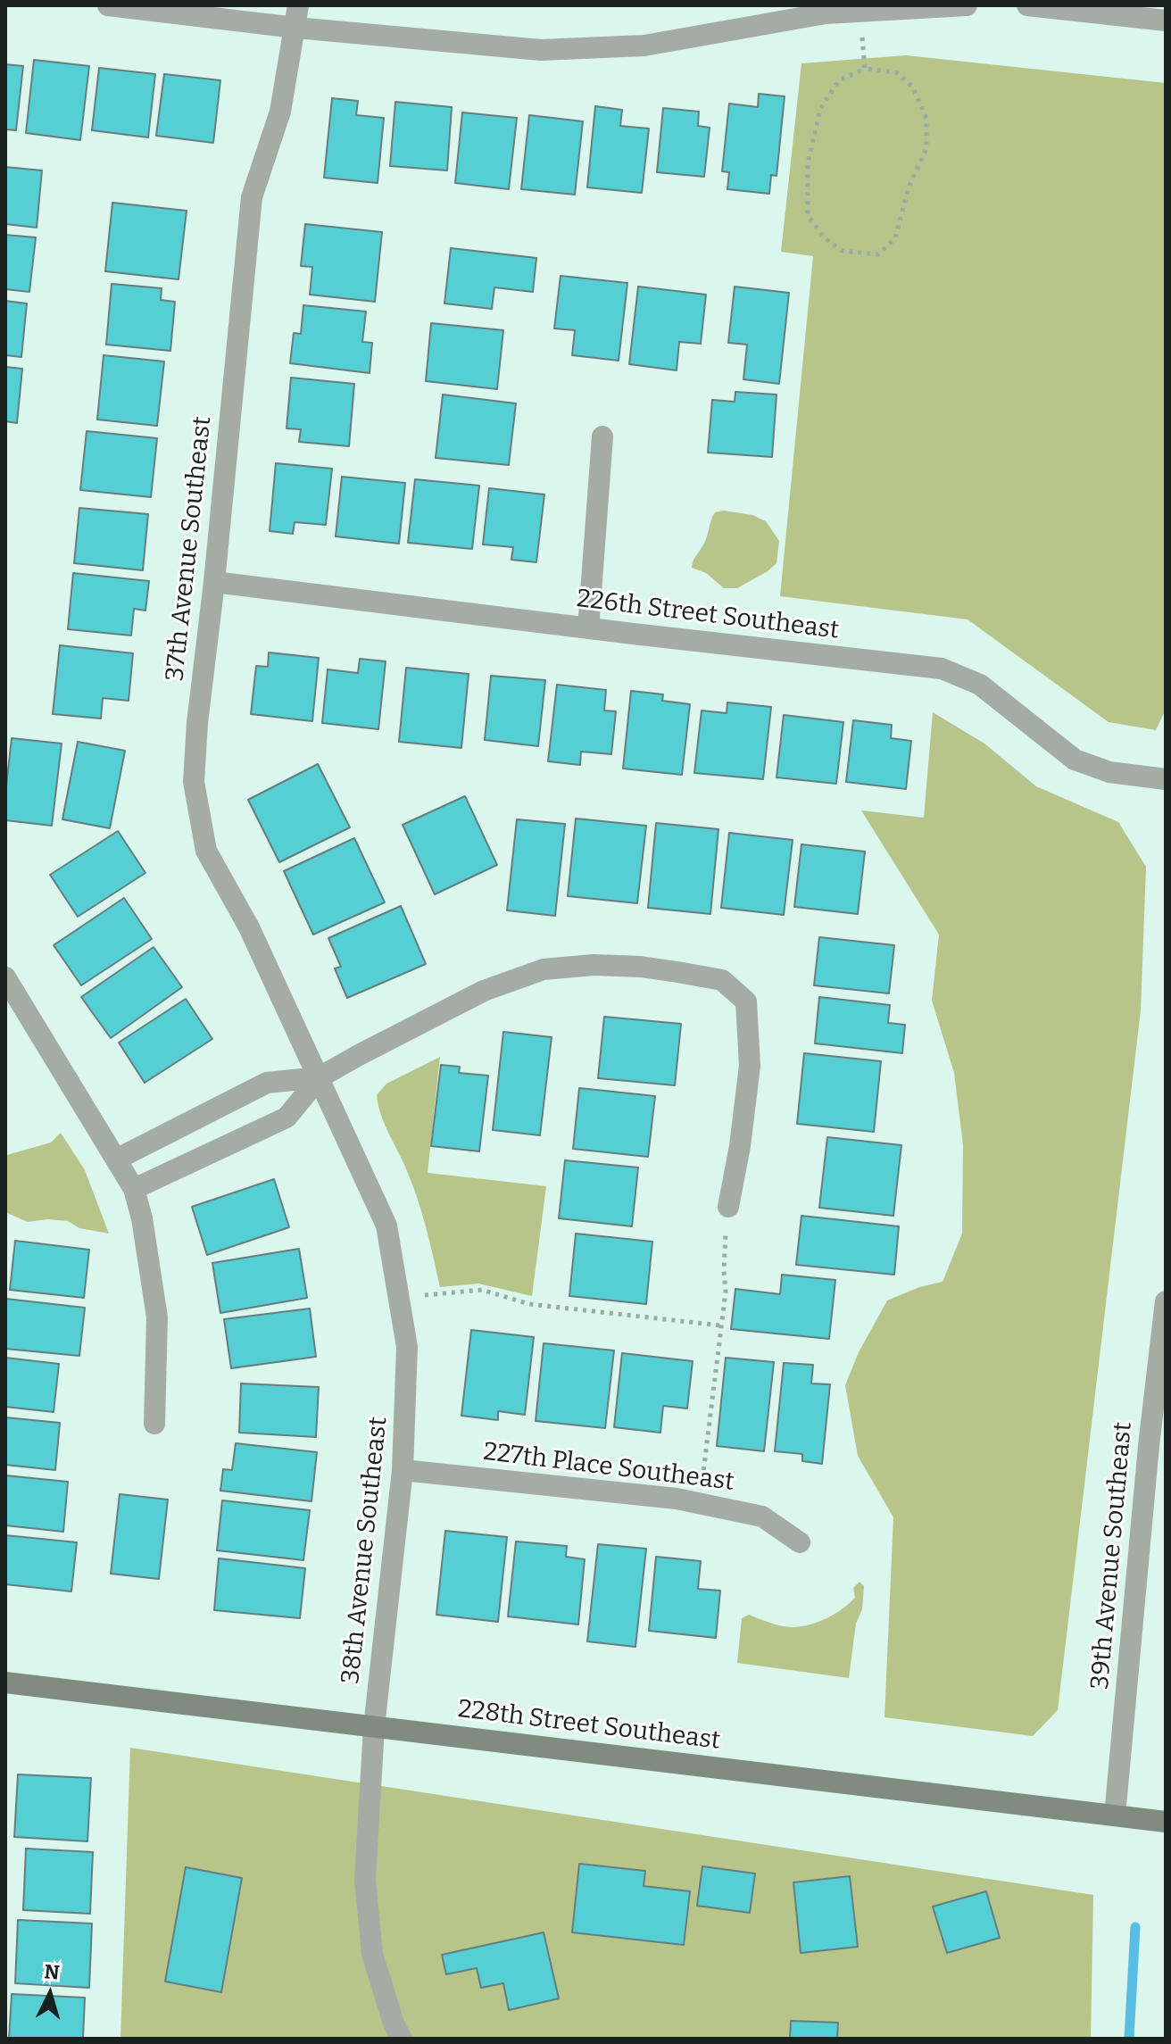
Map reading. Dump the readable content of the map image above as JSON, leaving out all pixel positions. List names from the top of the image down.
{
  "streets": {
    "main road": ["228th Street Southeast"],
    "street": [
      "37th Avenue Southeast",
      "226th Street Southeast",
      "227th Place Southeast",
      "38th Avenue Southeast",
      "39th Avenue Southeast"
    ]
  },
  "crossings": [
    ["37th Avenue Southeast", "226th Street Southeast"],
    ["37th Avenue Southeast", "38th Avenue Southeast"],
    ["227th Place Southeast", "38th Avenue Southeast"],
    ["38th Avenue Southeast", "228th Street Southeast"],
    ["39th Avenue Southeast", "228th Street Southeast"]
  ],
  "north": "top"
}
